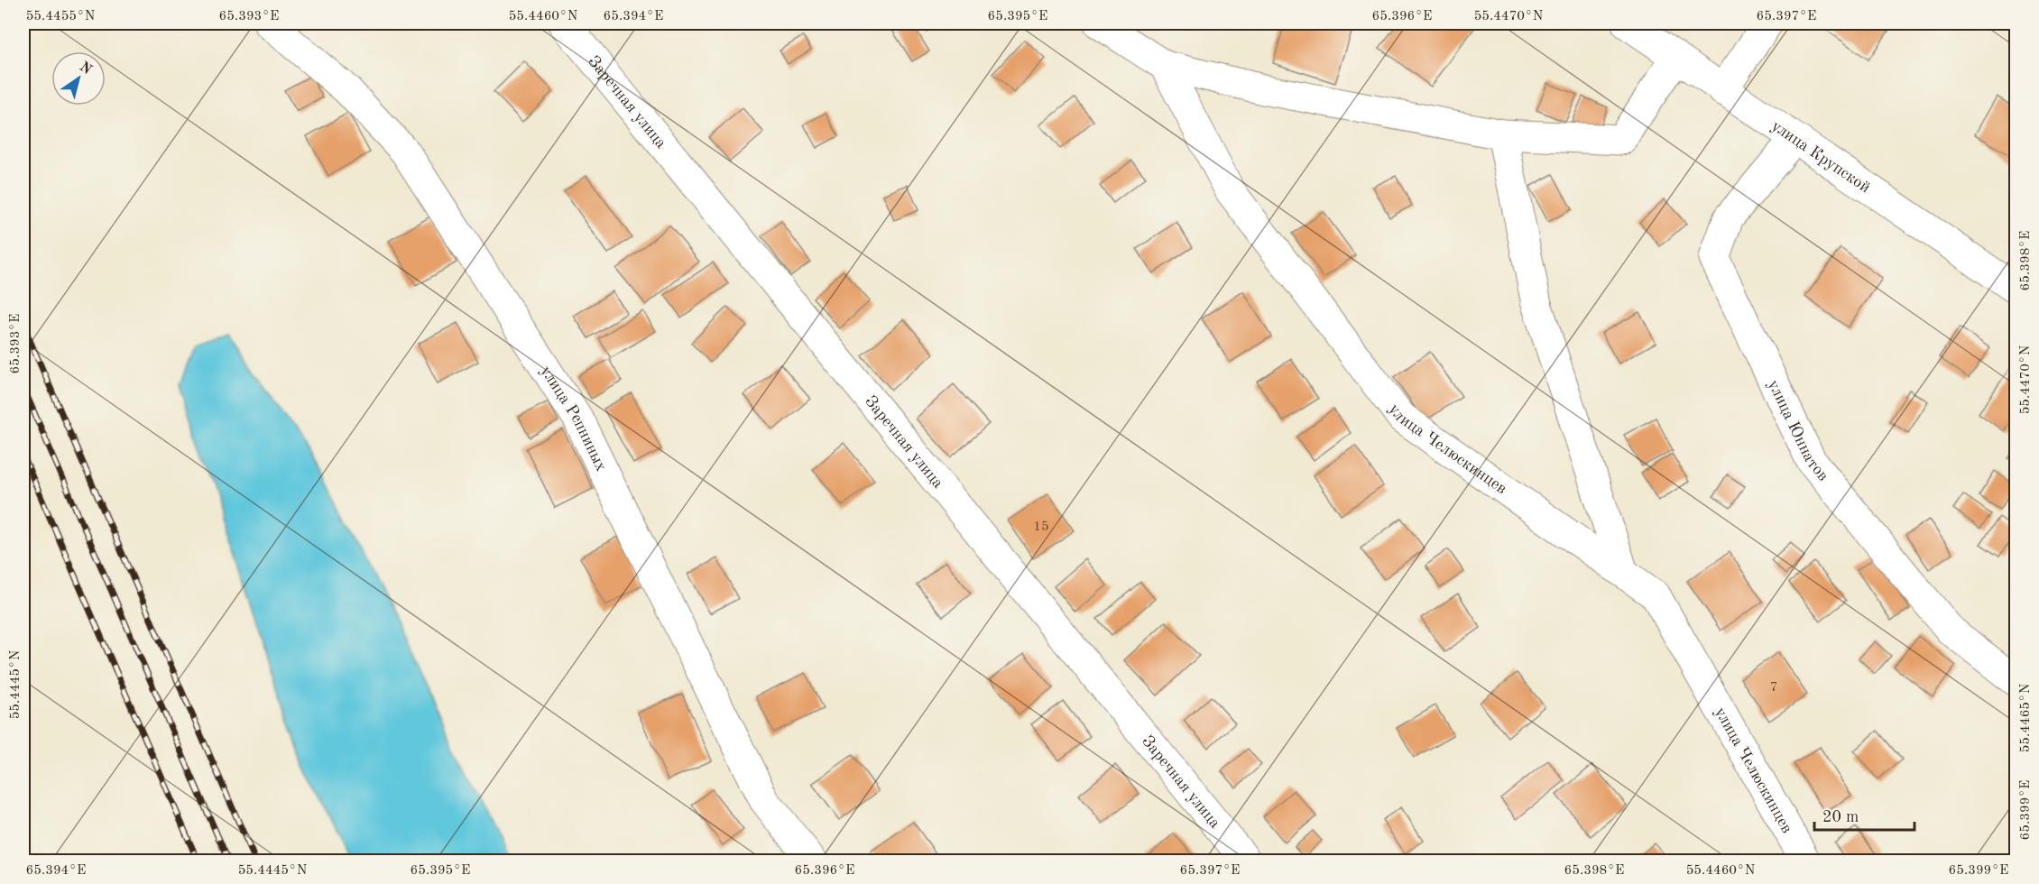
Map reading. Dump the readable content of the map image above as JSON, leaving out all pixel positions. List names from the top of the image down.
{
  "streets": {
    "street": [
      "Заречная улица",
      "улица Крупской",
      "улица Репниных",
      "улица Юннатов",
      "улица Челюскинцев"
    ]
  },
  "crossings": [
    ["улица Крупской", "улица Юннатов"]
  ],
  "house_numbers": ["15", "7"],
  "scale_bar": "20 m",
  "north": "top right",
  "coordinates": [
    "55.4455°N",
    "65.393°E",
    "55.4460°N",
    "65.394°E",
    "65.395°E",
    "65.396°E",
    "55.4470°N",
    "65.397°E",
    "65.398°E",
    "55.4445°N",
    "55.4465°N",
    "65.399°E"
  ]
}
